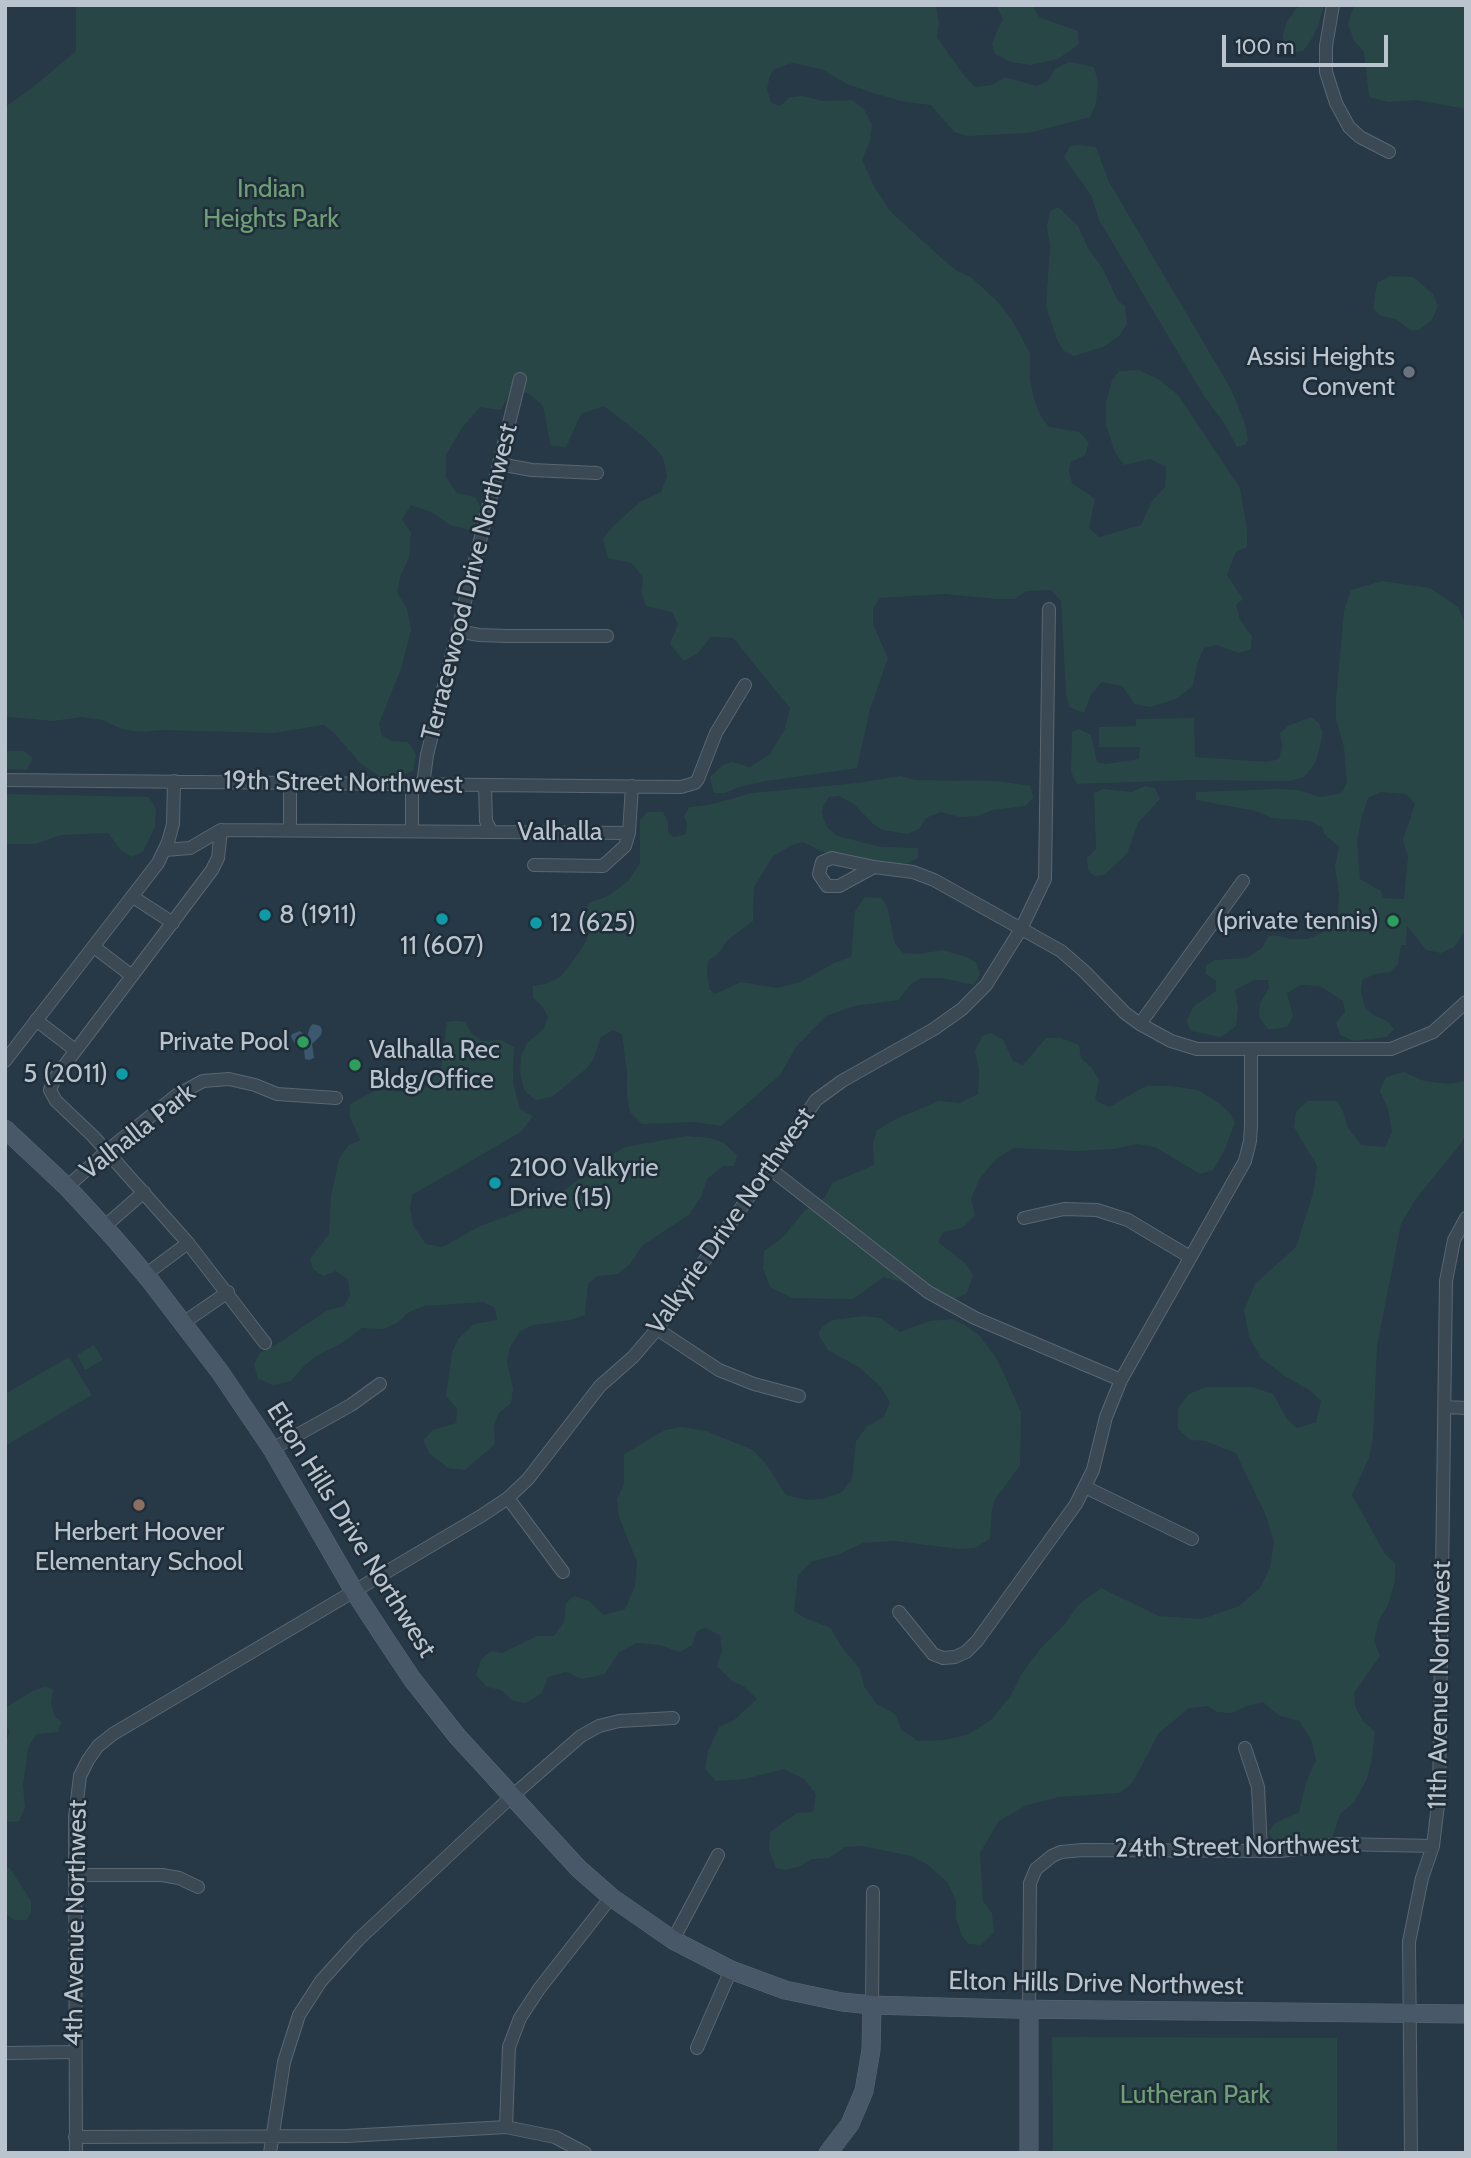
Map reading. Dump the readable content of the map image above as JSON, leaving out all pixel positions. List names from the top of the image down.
{
  "streets": {
    "main road": ["Elton Hills Drive Northwest"],
    "street": [
      "Terracewood Drive Northwest",
      "19th Street Northwest",
      "Valhalla",
      "Valhalla Park",
      "Valkyrie Drive Northwest",
      "11th Avenue Northwest",
      "24th Street Northwest",
      "4th Avenue Northwest"
    ]
  },
  "crossings": [
    ["Terracewood Drive Northwest", "19th Street Northwest"],
    ["19th Street Northwest", "Valhalla"],
    ["Valhalla Park", "Elton Hills Drive Northwest"],
    ["Valkyrie Drive Northwest", "Elton Hills Drive Northwest"],
    ["Valkyrie Drive Northwest", "4th Avenue Northwest"],
    ["Elton Hills Drive Northwest", "11th Avenue Northwest"],
    ["Elton Hills Drive Northwest", "24th Street Northwest"],
    ["Elton Hills Drive Northwest", "4th Avenue Northwest"],
    ["11th Avenue Northwest", "24th Street Northwest"]
  ],
  "parks": ["Indian Heights Park", "Lutheran Park"],
  "places": [
    "Assisi Heights Convent",
    "8 (1911)",
    "11 (607)",
    "(private tennis)",
    "12 (625)",
    "Private Pool",
    "Valhalla Rec Bldg/Office",
    "5 (2011)",
    "2100 Valkyrie Drive (15)",
    "Herbert Hoover Elementary School"
  ],
  "scale_bar": "100 m"
}
